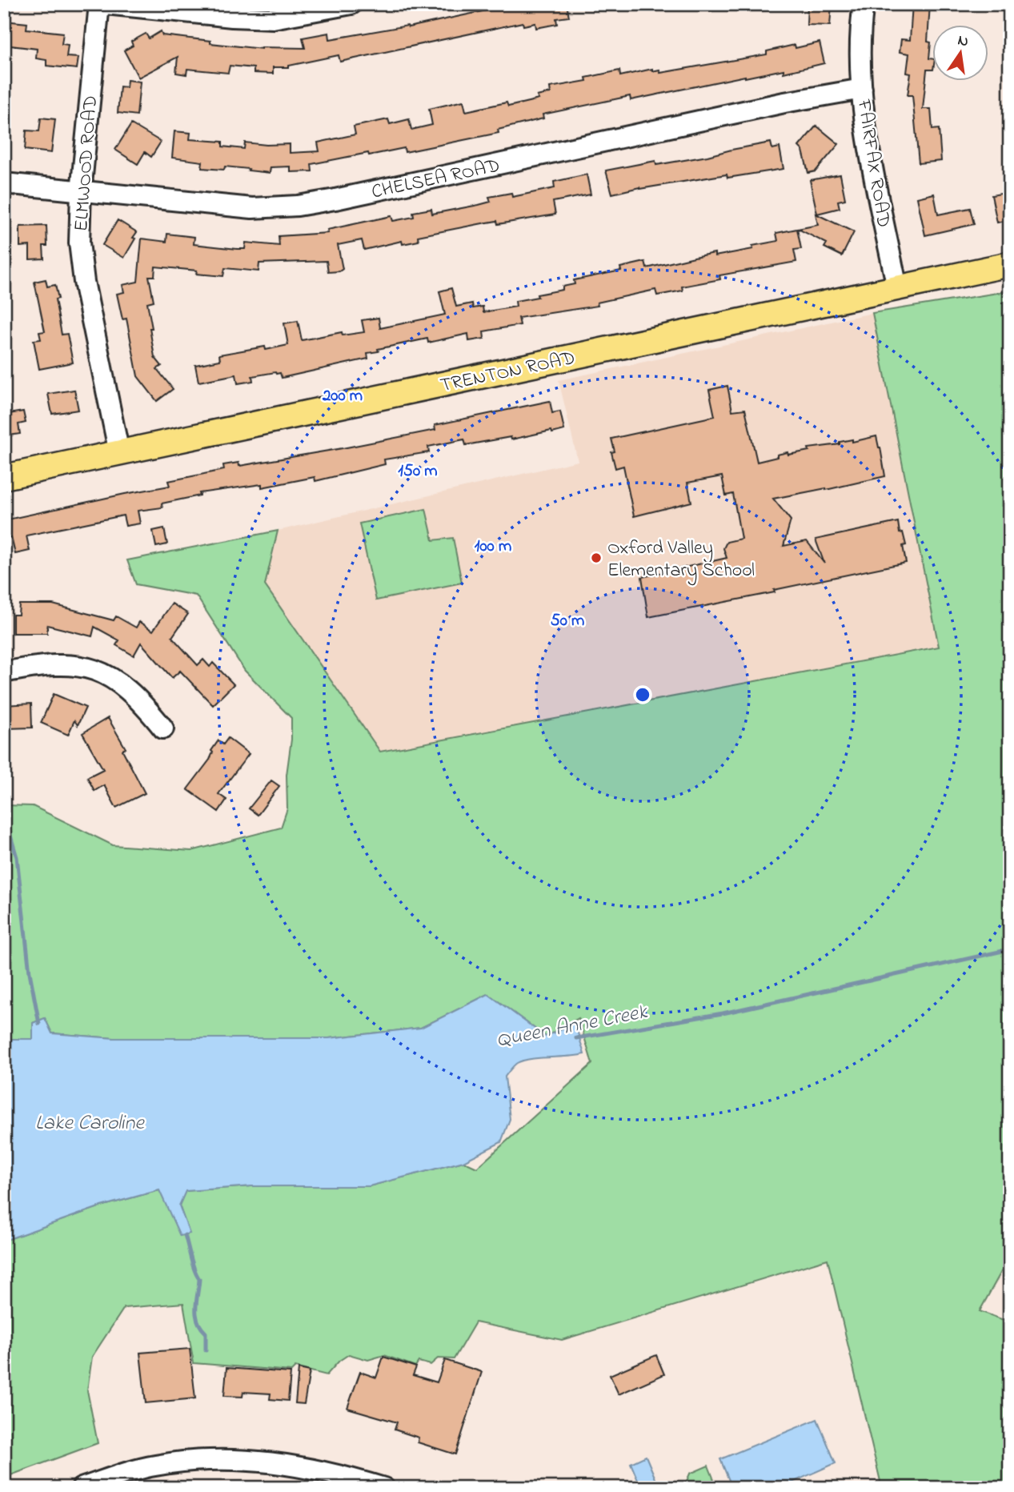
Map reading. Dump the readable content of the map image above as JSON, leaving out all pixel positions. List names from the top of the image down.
{
  "streets": {
    "main road": ["TRENTON ROAD"],
    "street": ["ELMWOOD ROAD", "FAIRFAX ROAD", "CHELSEA ROAD"]
  },
  "crossings": [
    ["ELMWOOD ROAD", "CHELSEA ROAD"],
    ["ELMWOOD ROAD", "TRENTON ROAD"],
    ["FAIRFAX ROAD", "CHELSEA ROAD"],
    ["FAIRFAX ROAD", "TRENTON ROAD"]
  ],
  "water": ["Queen Anne Creek", "Lake Caroline"],
  "places": ["Oxford Valley Elementary School"],
  "north": "top",
  "rings": [
    "200 m",
    "150 m",
    "100 m",
    "50 m"
  ]
}
